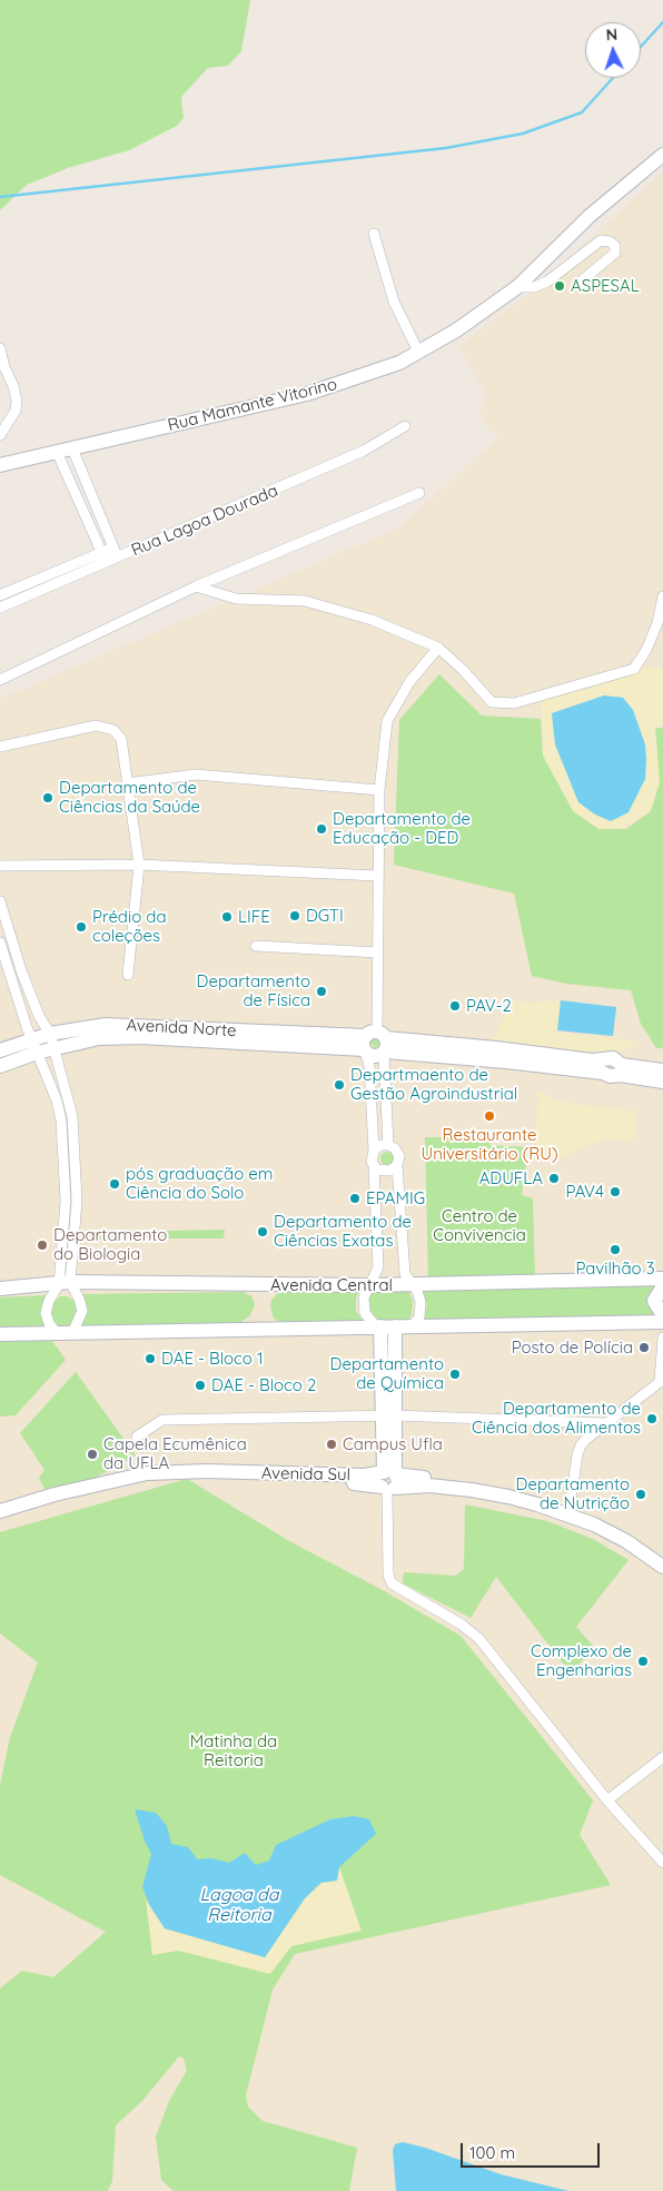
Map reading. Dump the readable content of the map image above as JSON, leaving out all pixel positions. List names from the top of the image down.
{
  "streets": {
    "street": [
      "Rua Mamante Vitorino",
      "Rua Lagoa Dourada",
      "Avenida Norte",
      "Avenida Central",
      "Avenida Sul"
    ]
  },
  "water": ["Lagoa da Reitoria"],
  "parks": ["Centro de Convivencia", "Matinha da Reitoria"],
  "places": [
    "ASPESAL",
    "Departamento de Ciências da Saúde",
    "Departamento de Educação - DED",
    "DGTI",
    "LIFE",
    "Prédio da coleções",
    "Departamento de Física",
    "PAV-2",
    "Departmaento de Gestão Agroindustrial",
    "Restaurante Universitário (RU)",
    "ADUFLA",
    "pós graduação em Ciência do Solo",
    "PAV4",
    "EPAMIG",
    "Departamento de Ciências Exatas",
    "Departamento do Biologia",
    "Pavilhão 3",
    "Posto de Polícia",
    "DAE - Bloco 1",
    "Departamento de Química",
    "DAE - Bloco 2",
    "Departamento de Ciência dos Alimentos",
    "Campus Ufla",
    "Capela Ecumênica da UFLA",
    "Departamento de Nutrição",
    "Complexo de Engenharias"
  ],
  "scale_bar": "100 m",
  "north": "top"
}
